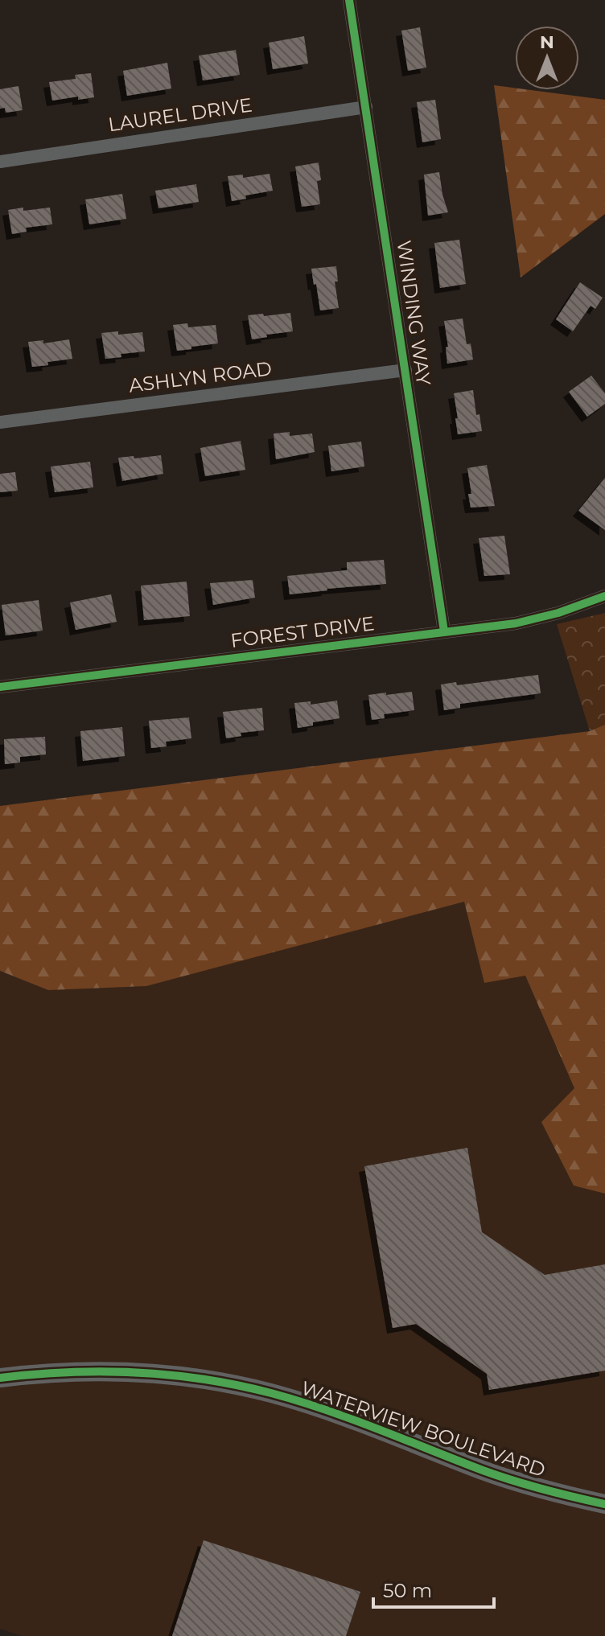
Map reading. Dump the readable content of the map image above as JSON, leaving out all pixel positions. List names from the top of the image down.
{
  "streets": {
    "street": [
      "LAUREL DRIVE",
      "WINDING WAY",
      "ASHLYN ROAD",
      "FOREST DRIVE",
      "WATERVIEW BOULEVARD"
    ]
  },
  "crossings": [
    ["LAUREL DRIVE", "WINDING WAY"],
    ["WINDING WAY", "ASHLYN ROAD"],
    ["WINDING WAY", "FOREST DRIVE"]
  ],
  "scale_bar": "50 m",
  "north": "top"
}
